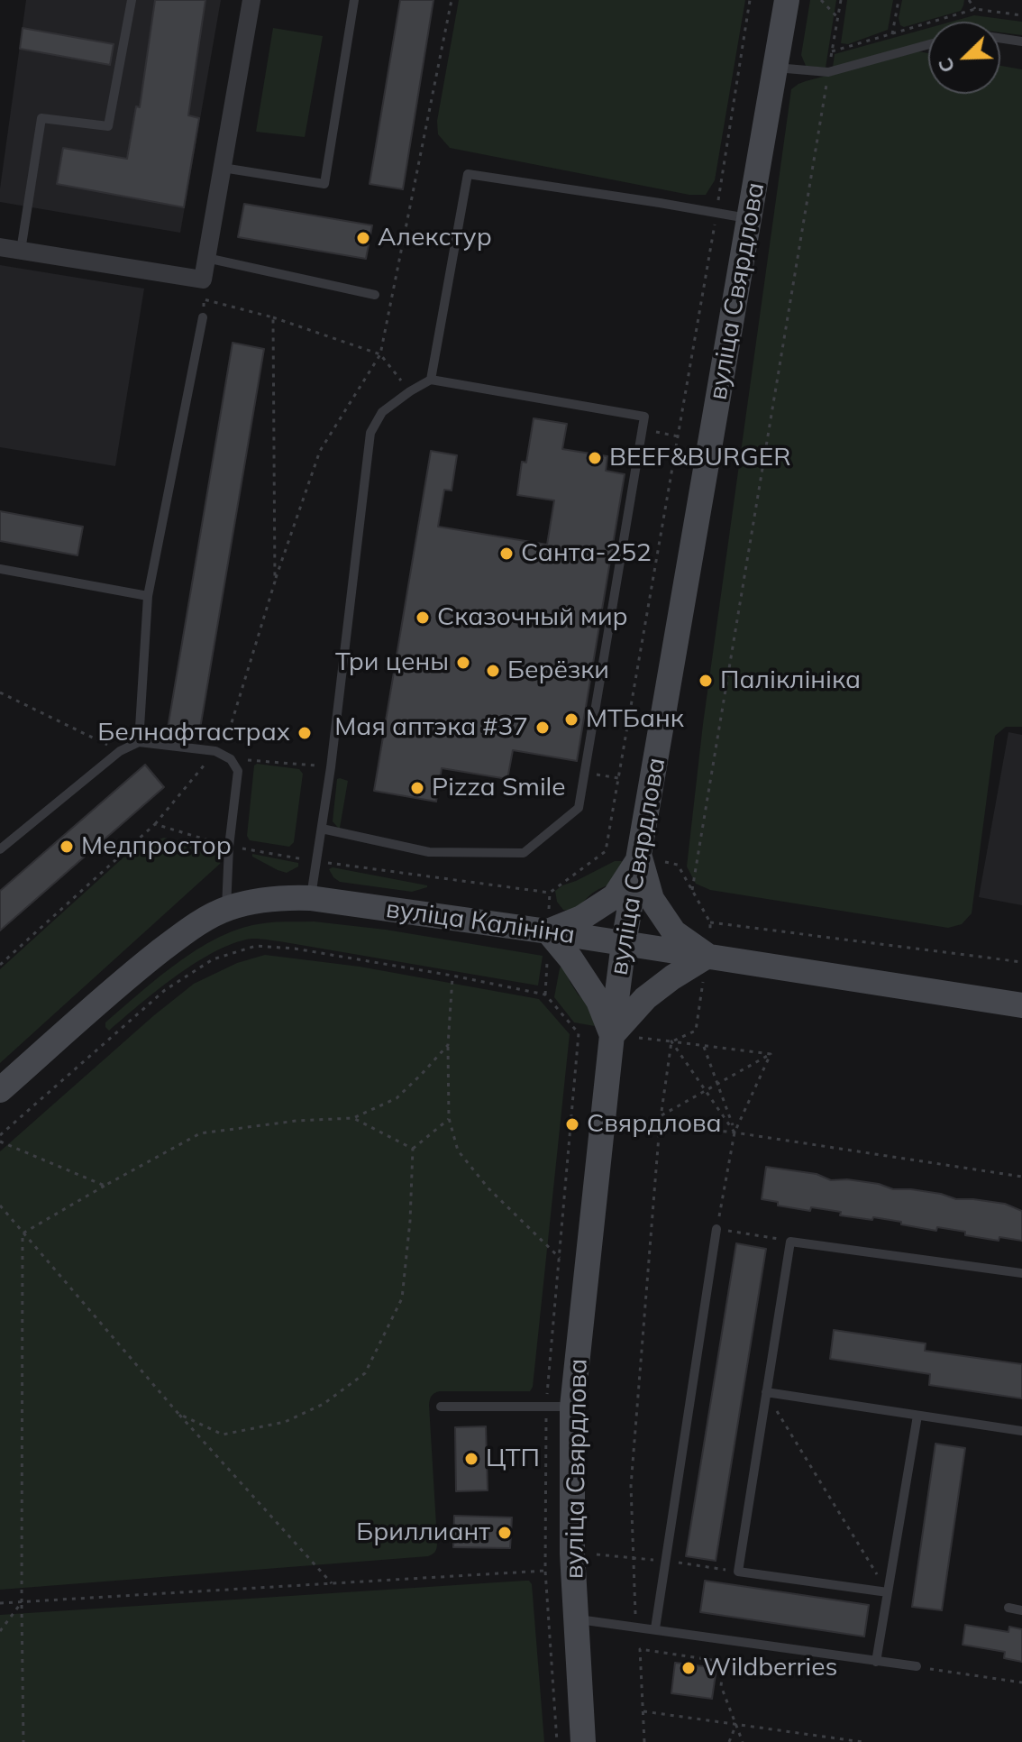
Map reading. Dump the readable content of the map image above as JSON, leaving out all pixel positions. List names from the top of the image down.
{
  "streets": {
    "main road": ["вуліца Свярдлова", "вуліца Калініна"]
  },
  "crossings": [
    ["вуліца Свярдлова", "вуліца Калініна"]
  ],
  "places": [
    "Алекстур",
    "BEEF&BURGER",
    "Санта-252",
    "Сказочный мир",
    "Три цены",
    "Берёзки",
    "Паліклініка",
    "МТБанк",
    "Мая аптэка #37",
    "Белнафтастрах",
    "Pizza Smile",
    "Медпростор",
    "Свярдлова",
    "ЦТП",
    "Бриллиант",
    "Wildberries"
  ],
  "north": "bottom left"
}
